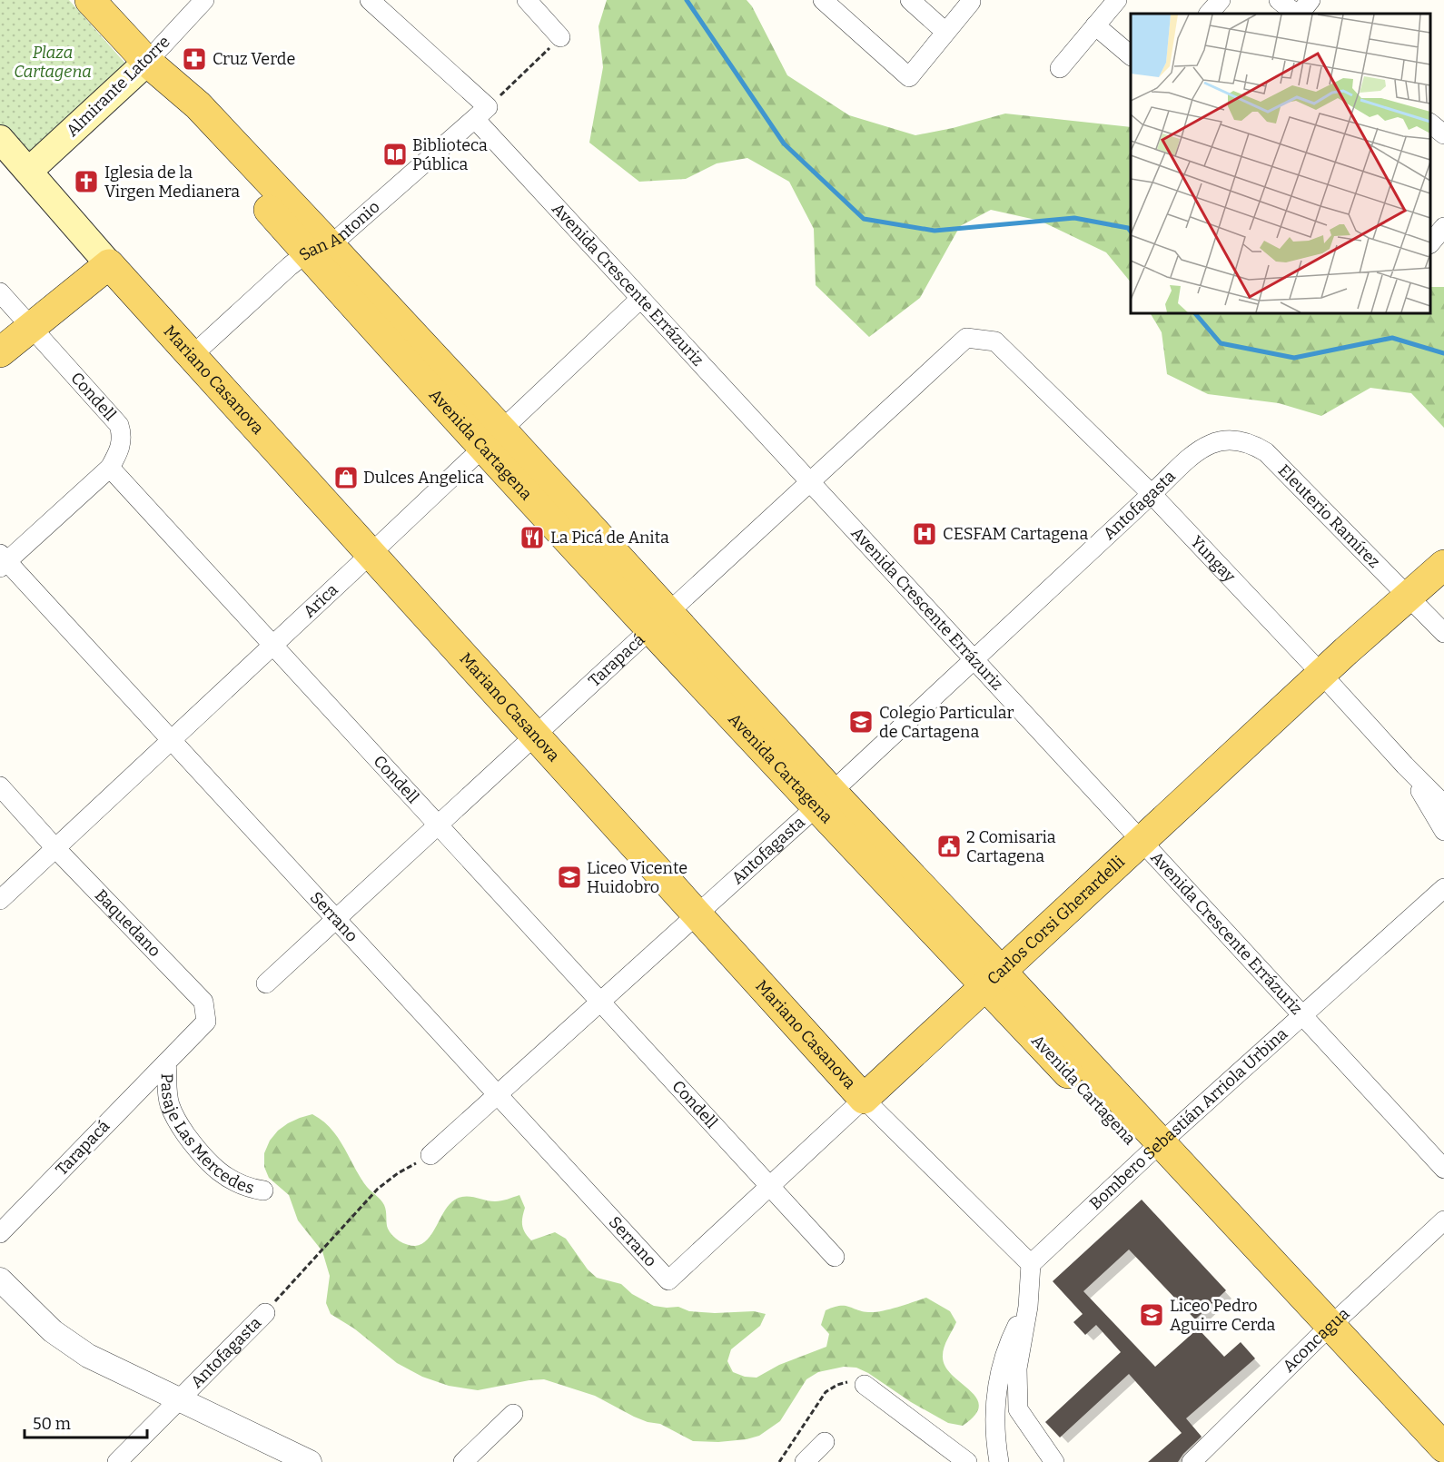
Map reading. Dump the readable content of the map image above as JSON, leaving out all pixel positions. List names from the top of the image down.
{
  "streets": {
    "main road": [
      "Almirante Latorre",
      "Mariano Casanova",
      "Avenida Cartagena",
      "Carlos Corsi Gherardelli"
    ],
    "street": [
      "San Antonio",
      "Avenida Crescente Errázuriz",
      "Condell",
      "Antofagasta",
      "Eleuterio Ramírez",
      "Yungay",
      "Arica",
      "Tarapacá",
      "Serrano",
      "Baquedano",
      "Bombero Sebastián Arriola Urbina",
      "Pasaje Las Mercedes",
      "Aconcagua"
    ]
  },
  "crossings": [
    ["Almirante Latorre", "Mariano Casanova"],
    ["Almirante Latorre", "Avenida Cartagena"],
    ["San Antonio", "Avenida Crescente Errázuriz"],
    ["San Antonio", "Mariano Casanova"],
    ["San Antonio", "Avenida Cartagena"],
    ["Avenida Crescente Errázuriz", "Antofagasta"],
    ["Avenida Crescente Errázuriz", "Arica"],
    ["Avenida Crescente Errázuriz", "Tarapacá"],
    ["Avenida Crescente Errázuriz", "Carlos Corsi Gherardelli"],
    ["Avenida Crescente Errázuriz", "Bombero Sebastián Arriola Urbina"],
    ["Mariano Casanova", "Antofagasta"],
    ["Mariano Casanova", "Arica"],
    ["Mariano Casanova", "Tarapacá"],
    ["Mariano Casanova", "Carlos Corsi Gherardelli"],
    ["Mariano Casanova", "Bombero Sebastián Arriola Urbina"],
    ["Condell", "Antofagasta"],
    ["Condell", "Arica"],
    ["Condell", "Tarapacá"],
    ["Condell", "Carlos Corsi Gherardelli"],
    ["Avenida Cartagena", "Antofagasta"],
    ["Avenida Cartagena", "Arica"],
    ["Avenida Cartagena", "Tarapacá"],
    ["Avenida Cartagena", "Carlos Corsi Gherardelli"],
    ["Avenida Cartagena", "Bombero Sebastián Arriola Urbina"],
    ["Avenida Cartagena", "Aconcagua"],
    ["Antofagasta", "Eleuterio Ramírez"],
    ["Antofagasta", "Yungay"],
    ["Antofagasta", "Serrano"],
    ["Eleuterio Ramírez", "Carlos Corsi Gherardelli"],
    ["Yungay", "Tarapacá"],
    ["Yungay", "Carlos Corsi Gherardelli"],
    ["Arica", "Serrano"],
    ["Arica", "Baquedano"],
    ["Tarapacá", "Serrano"],
    ["Tarapacá", "Baquedano"],
    ["Tarapacá", "Pasaje Las Mercedes"],
    ["Serrano", "Carlos Corsi Gherardelli"],
    ["Baquedano", "Pasaje Las Mercedes"]
  ],
  "parks": ["Plaza Cartagena"],
  "places": {
    "pharmacy": ["Cruz Verde"],
    "library": ["Biblioteca Pública"],
    "church": ["Iglesia de la Virgen Medianera"],
    "shop": ["Dulces Angelica"],
    "hospital": ["CESFAM Cartagena"],
    "restaurant": ["La Picá de Anita"],
    "school or university": ["Colegio Particular de Cartagena", "Liceo Vicente Huidobro", "Liceo Pedro Aguirre Cerda"],
    "public building": ["2 Comisaria Cartagena"]
  },
  "scale_bar": "50 m"
}
